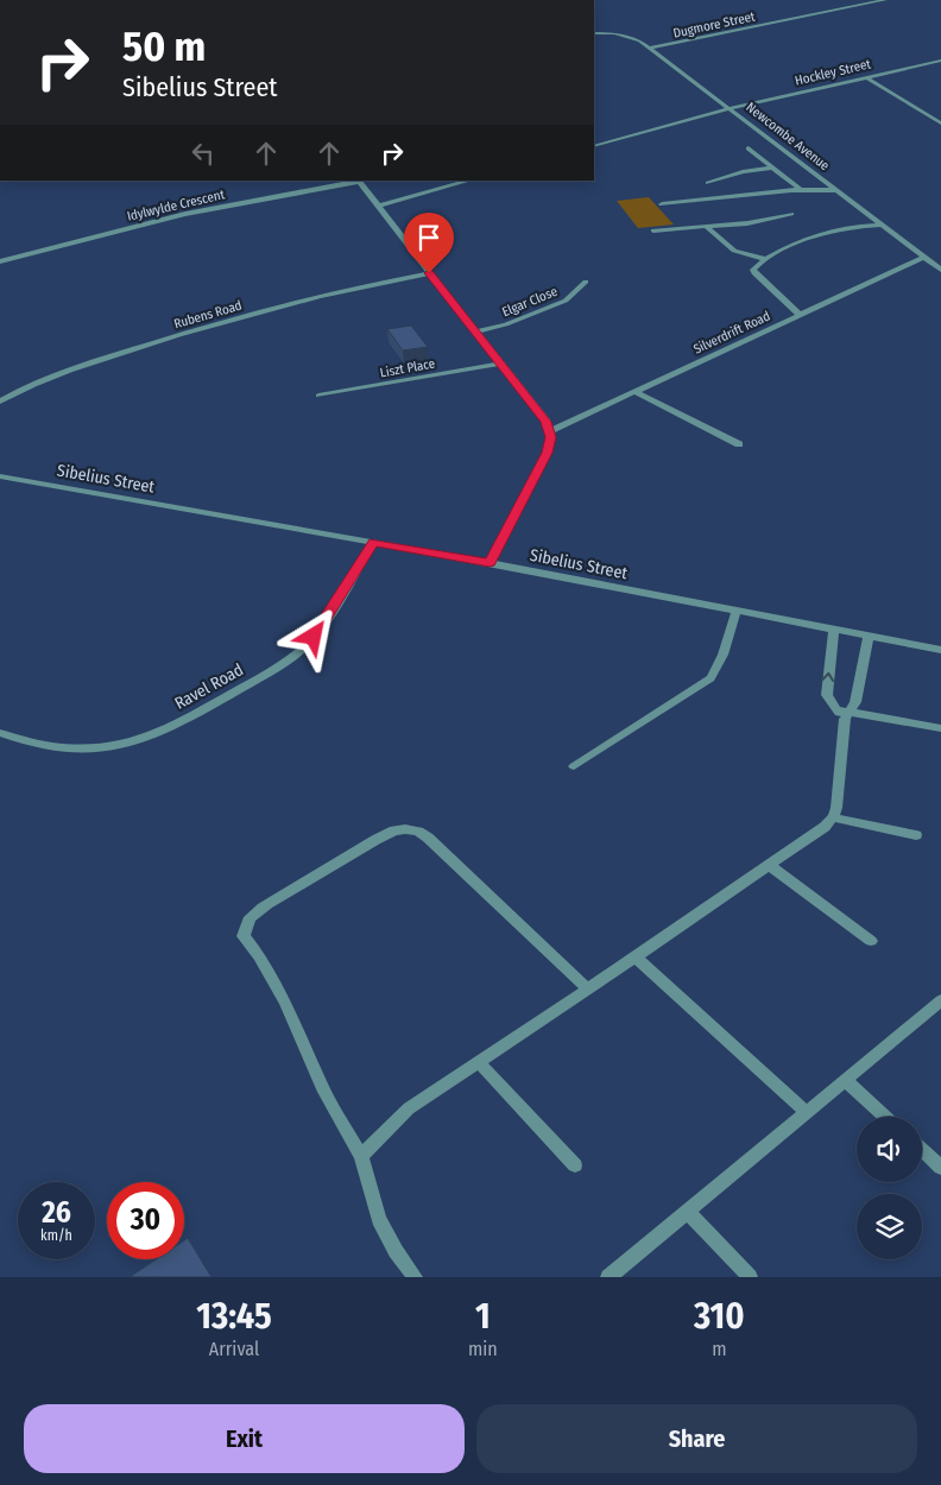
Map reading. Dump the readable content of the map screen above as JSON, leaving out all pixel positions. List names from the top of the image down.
{
  "streets": {
    "street": [
      "Dugmore Street",
      "Hockley Street",
      "Newcombe Avenue",
      "Idylwylde Crescent",
      "Elgar Close",
      "Rubens Road",
      "Silverdrift Road",
      "Liszt Place",
      "Sibelius Street",
      "Ravel Road"
    ]
  },
  "crossings": [
    ["Dugmore Street", "Newcombe Avenue"],
    ["Hockley Street", "Newcombe Avenue"],
    ["Newcombe Avenue", "Silverdrift Road"],
    ["Sibelius Street", "Ravel Road"]
  ],
  "page": {
    "turn": ["50 m", "Sibelius Street"],
    "speed": "26 km/h",
    "limit": "30",
    "eta": [
      "13:45",
      "Arrival",
      "1",
      "min",
      "310",
      "m"
    ],
    "buttons": ["Exit", "Share"]
  }
}
